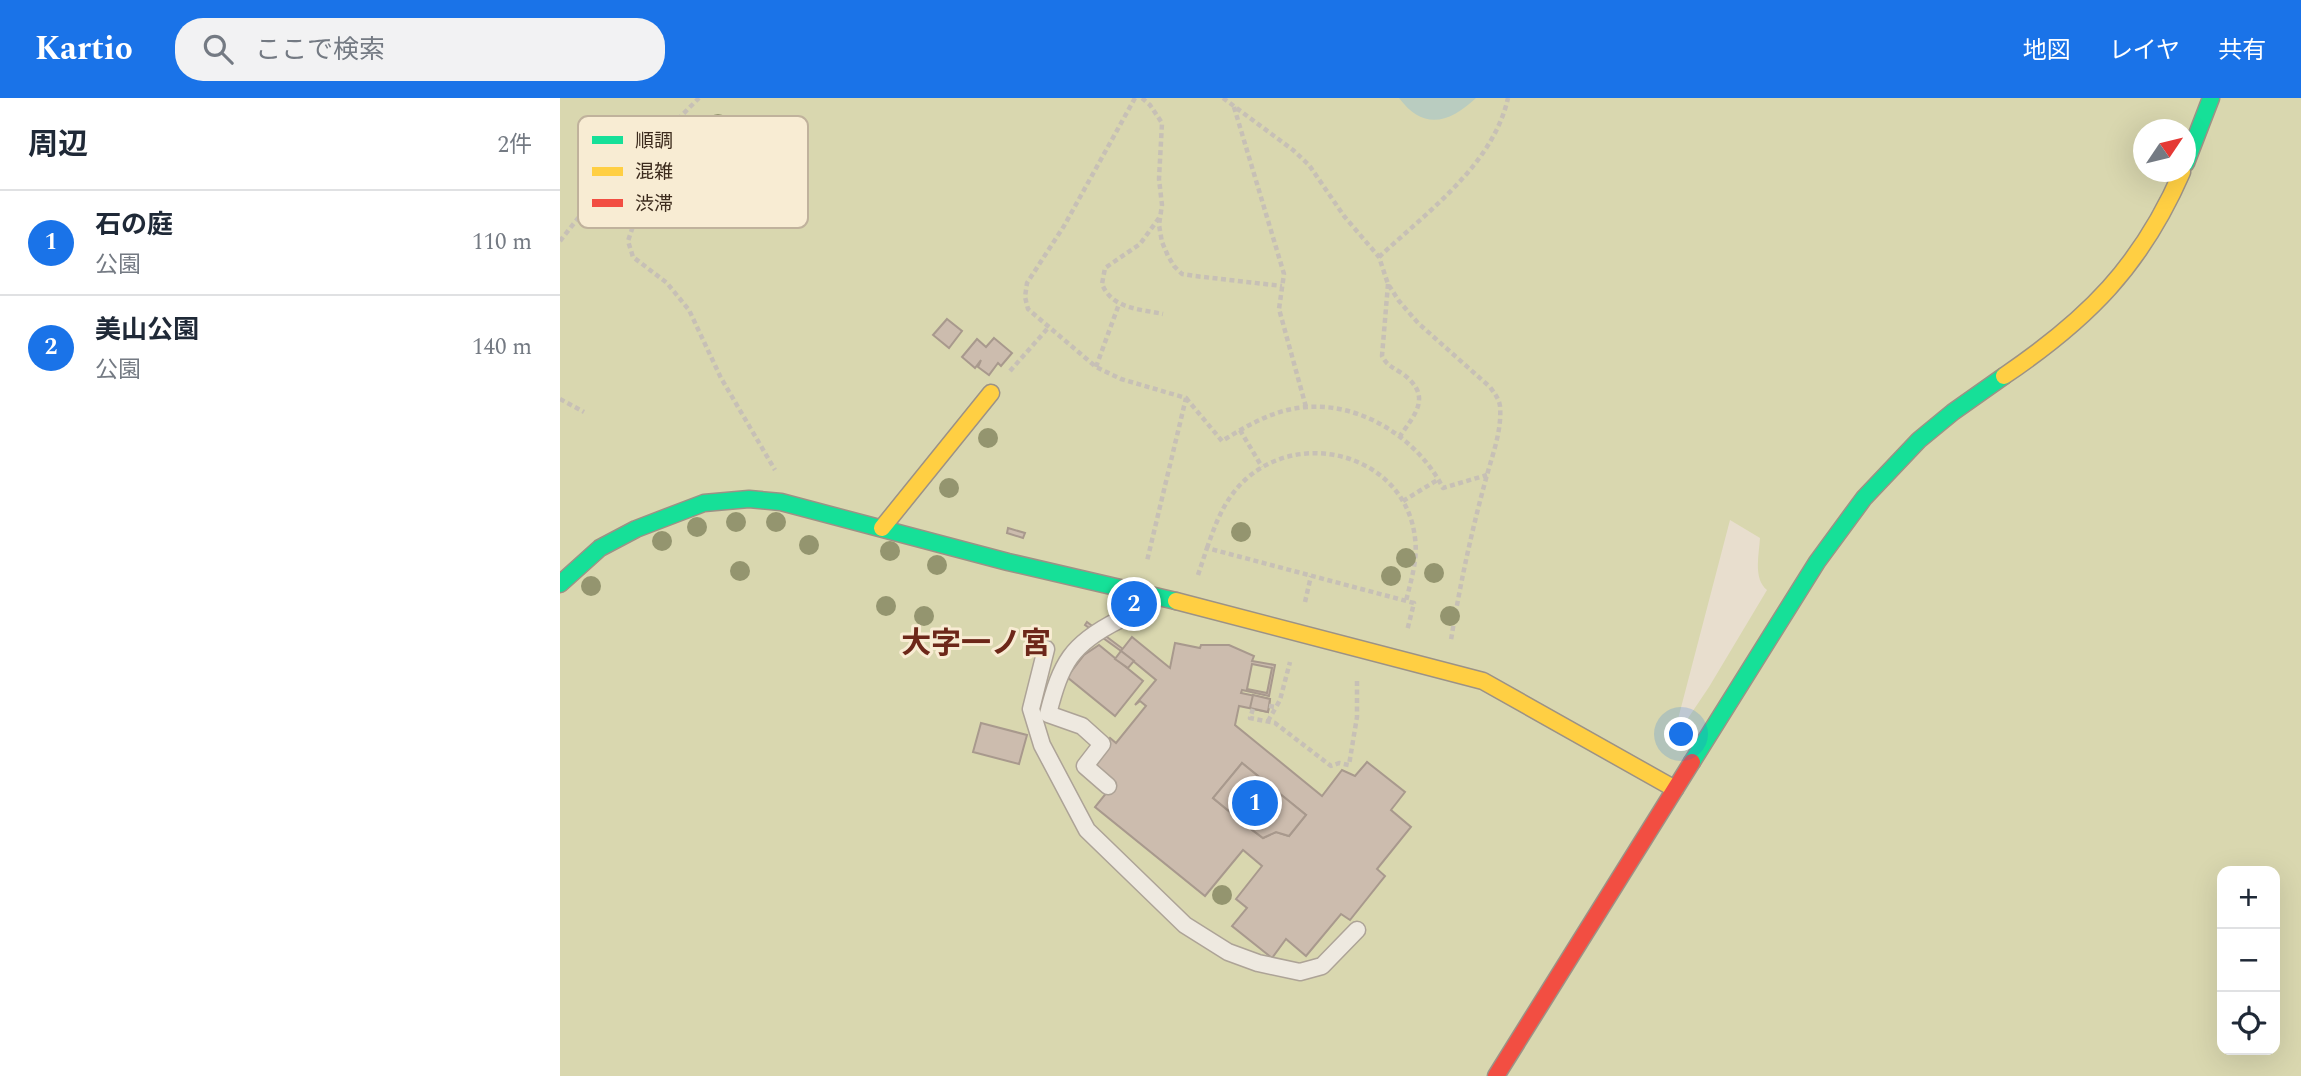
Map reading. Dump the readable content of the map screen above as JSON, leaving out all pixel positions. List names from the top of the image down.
{
  "districts": ["大字一ノ宮"],
  "legend": ["順調", "混雑", "渋滞"],
  "north": "top right",
  "page": {
    "header": "Kartio",
    "search": "ここで検索",
    "nav": ["地図", "レイヤ", "共有"],
    "heading": ["周辺", "2件"],
    "list": [
      {
        "mark": "1",
        "name": "石の庭",
        "note": "公園",
        "value": "110 m"
      },
      {
        "mark": "2",
        "name": "美山公園",
        "note": "公園",
        "value": "140 m"
      }
    ],
    "pins": ["2", "1"],
    "map_buttons": ["+", "−"]
  }
}
